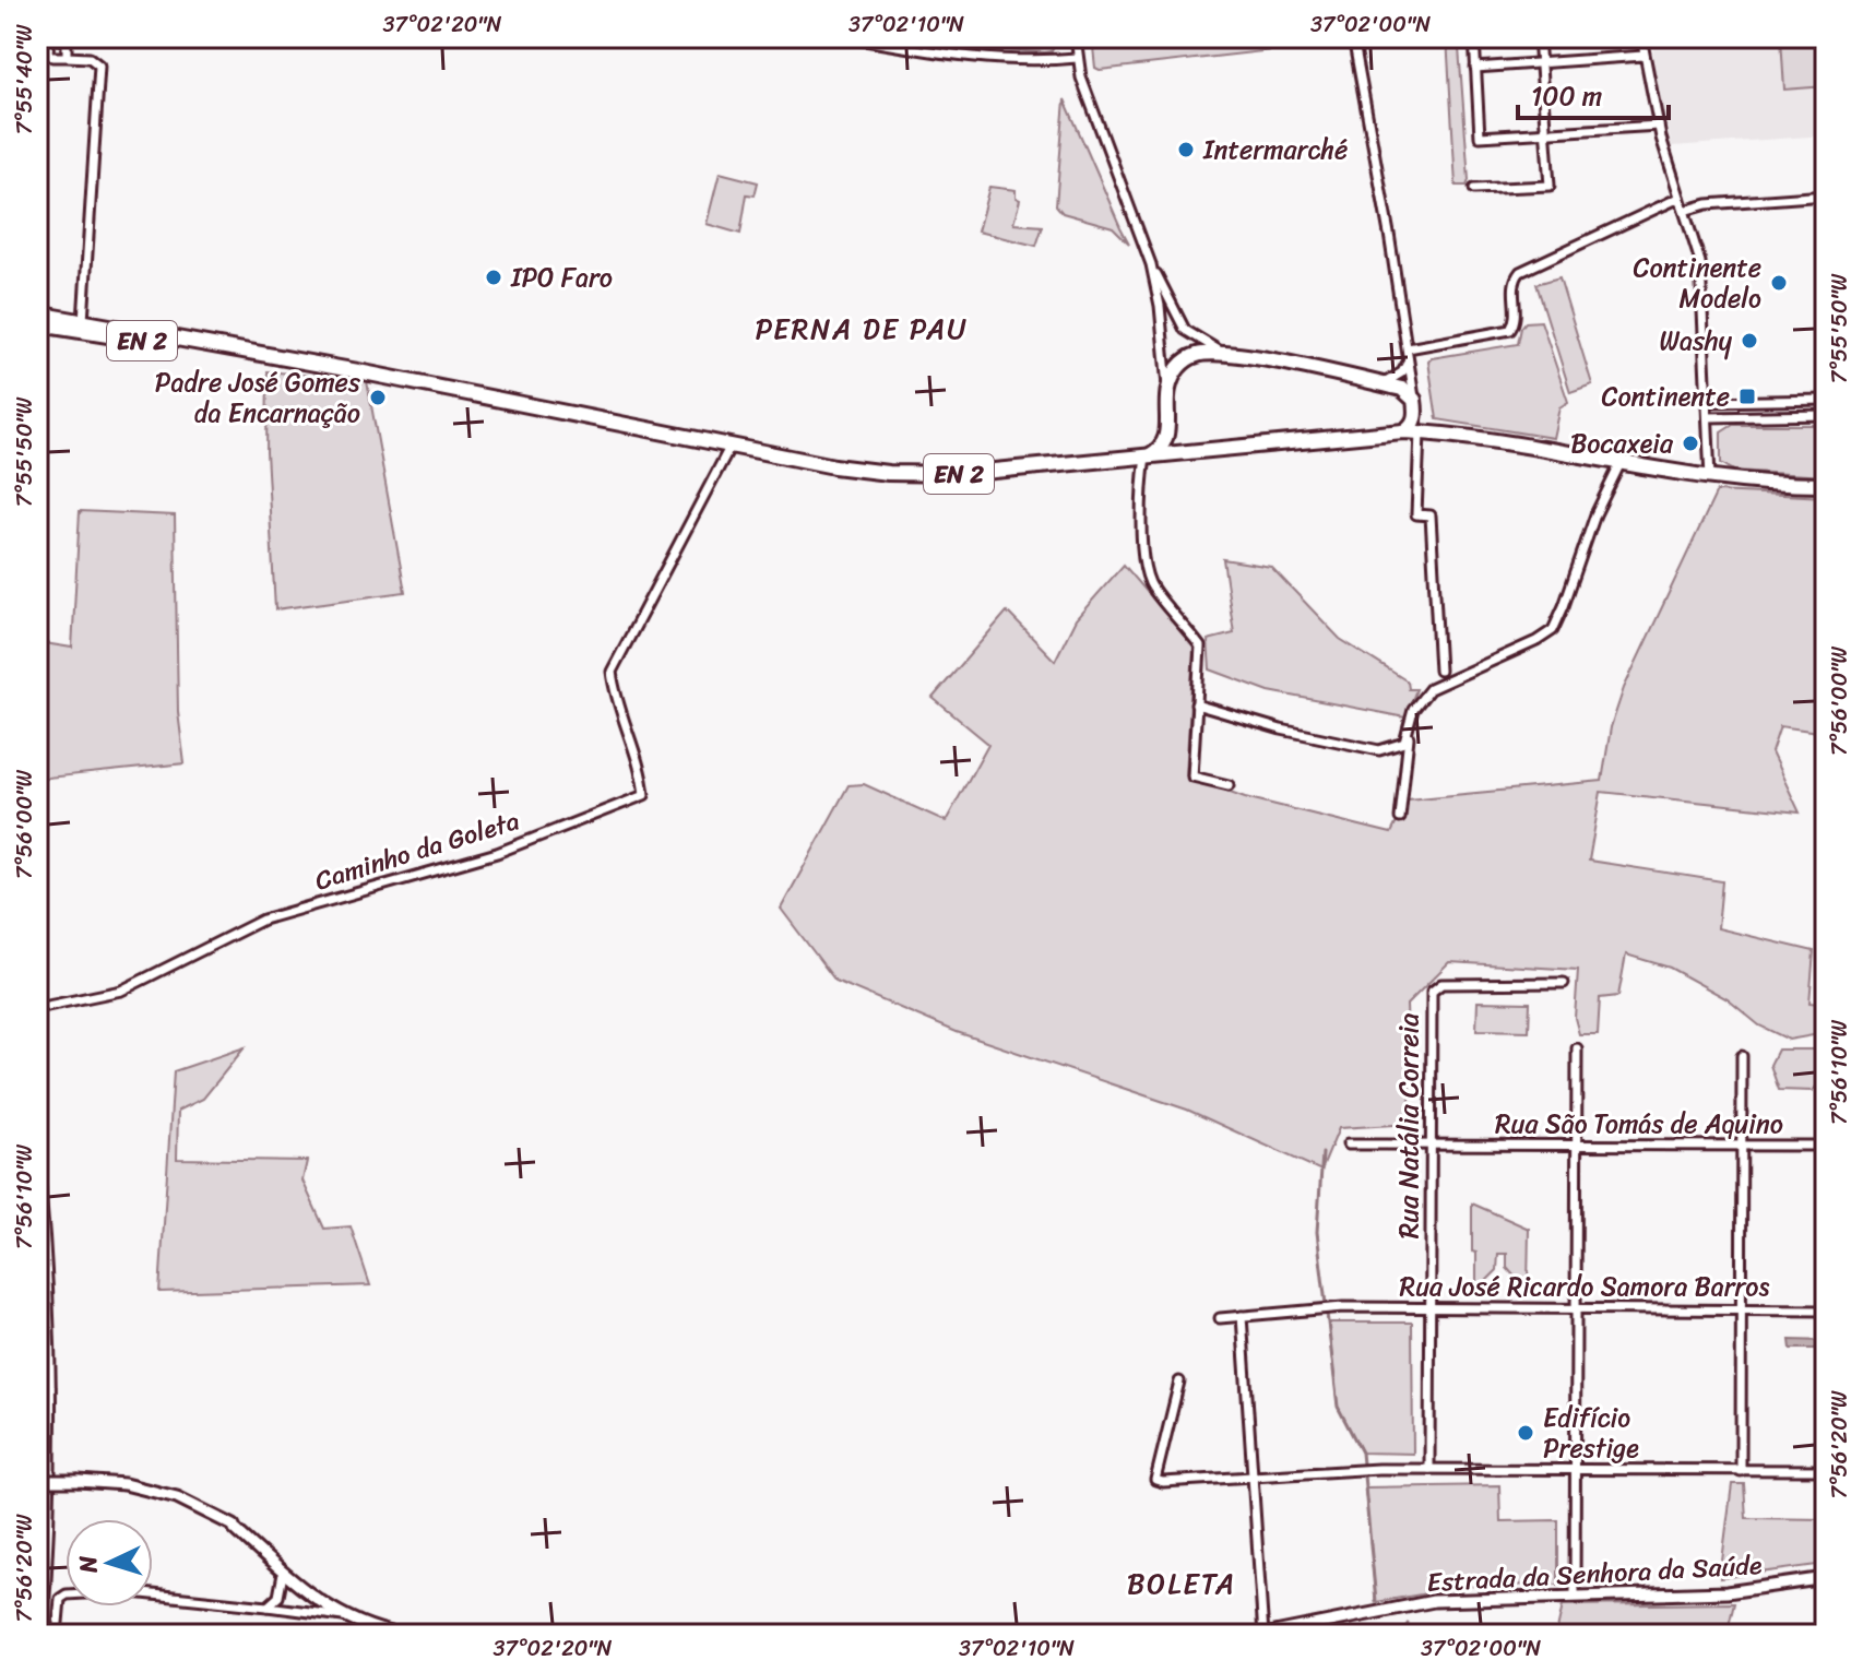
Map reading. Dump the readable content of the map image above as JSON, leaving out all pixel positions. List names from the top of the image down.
{
  "streets": {
    "main road": ["EN 2"],
    "street": [
      "Caminho da Goleta",
      "Rua São Tomás de Aquino",
      "Rua Natália Correia",
      "Rua José Ricardo Samora Barros",
      "Estrada da Senhora da Saúde"
    ]
  },
  "crossings": [
    ["EN 2", "Caminho da Goleta"],
    ["Rua São Tomás de Aquino", "Rua Natália Correia"],
    ["Rua Natália Correia", "Rua José Ricardo Samora Barros"]
  ],
  "districts": ["PERNA DE PAU", "BOLETA"],
  "places": {
    "other": [
      "Intermarché",
      "IPO Faro",
      "Continente Modelo",
      "Washy",
      "Padre José Gomes da Encarnação",
      "Bocaxeia",
      "Edifício Prestige"
    ],
    "transit": ["Continente"]
  },
  "scale_bar": "100 m",
  "north": "left",
  "coordinates": [
    "37°02'20\"N",
    "37°02'10\"N",
    "37°02'00\"N",
    "7°55'40\"W",
    "7°55'50\"W",
    "7°56'00\"W",
    "7°56'10\"W",
    "7°56'20\"W"
  ]
}
